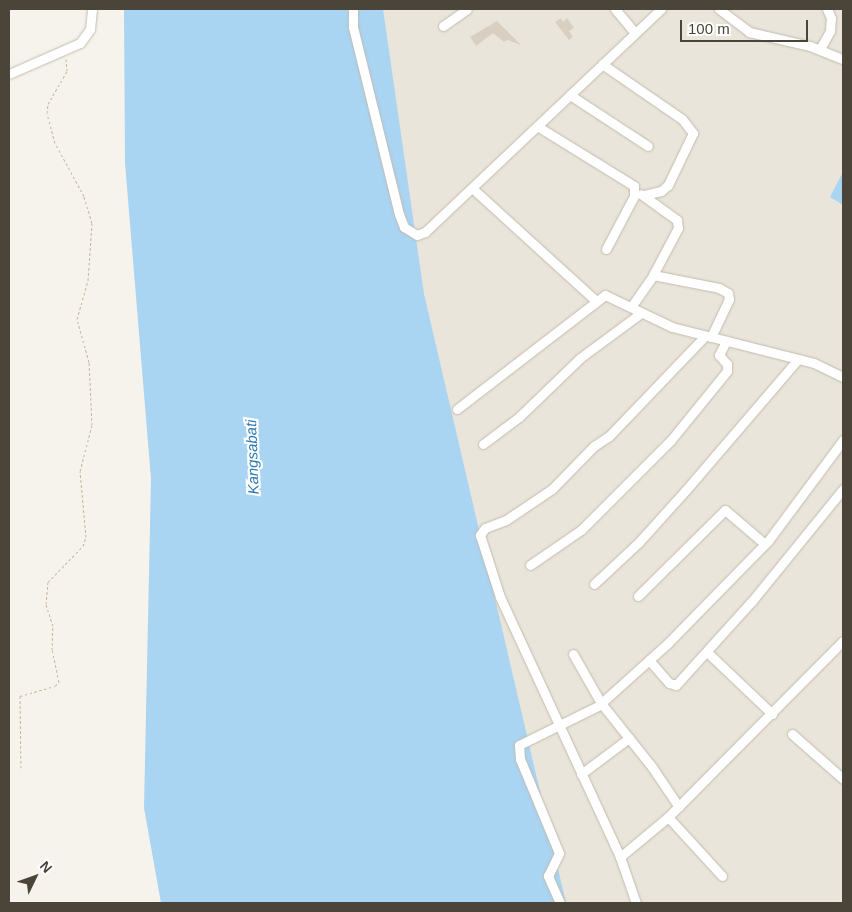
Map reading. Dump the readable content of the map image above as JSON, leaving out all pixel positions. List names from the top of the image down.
{
  "water": ["Kangsabati"],
  "scale_bar": "100 m",
  "north": "top right"
}
